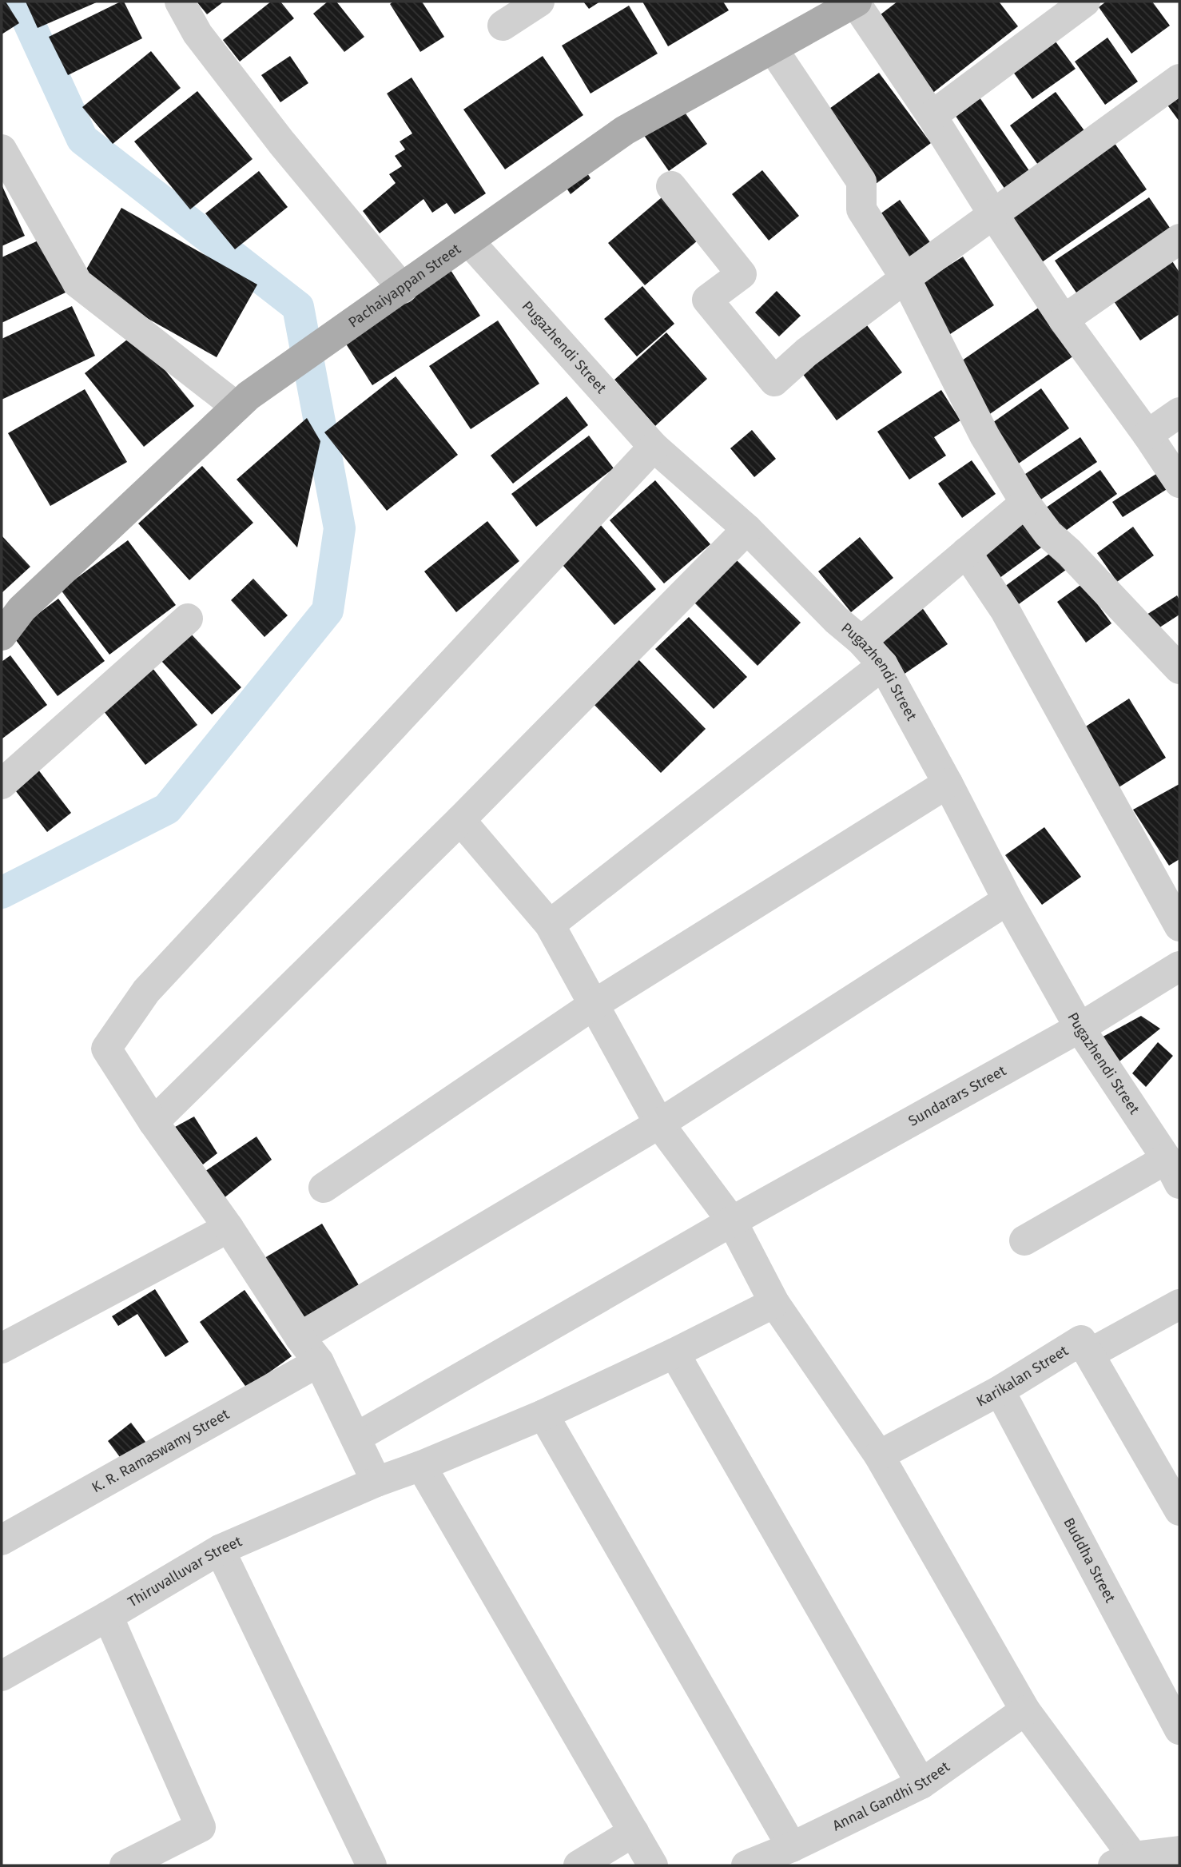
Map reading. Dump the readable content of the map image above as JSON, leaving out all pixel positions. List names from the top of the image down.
{
  "streets": {
    "main road": ["Pachaiyappan Street"],
    "street": [
      "Pugazhendi Street",
      "Sundarars Street",
      "Karikalan Street",
      "K. R. Ramaswamy Street",
      "Buddha Street",
      "Thiruvalluvar Street",
      "Annal Gandhi Street"
    ]
  },
  "crossings": [
    ["Pachaiyappan Street", "Pugazhendi Street"],
    ["Pugazhendi Street", "Sundarars Street"],
    ["Karikalan Street", "Buddha Street"]
  ]
}
